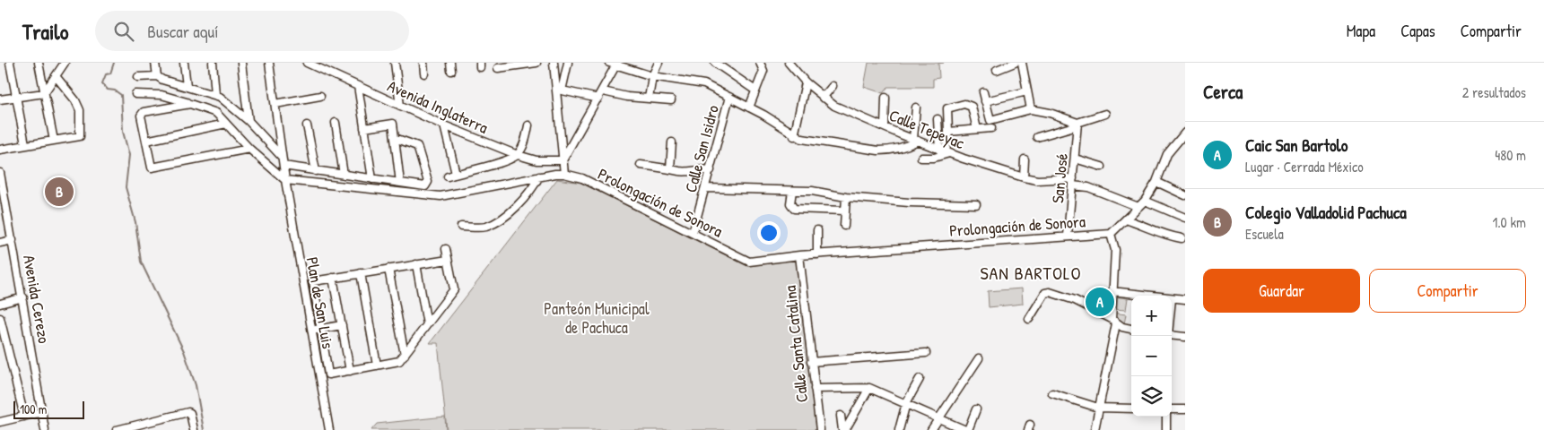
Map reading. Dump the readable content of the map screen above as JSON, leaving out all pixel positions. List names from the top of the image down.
{
  "streets": {
    "street": [
      "Avenida Inglaterra",
      "Calle Tepeyac",
      "Calle San Isidro",
      "San José",
      "Prolongación de Sonora",
      "Avenida Cerezo",
      "Plan de San Luis",
      "Calle Santa Catalina"
    ]
  },
  "crossings": [
    ["Calle Tepeyac", "San José"],
    ["Calle San Isidro", "Prolongación de Sonora"],
    ["San José", "Prolongación de Sonora"],
    ["Prolongación de Sonora", "Plan de San Luis"],
    ["Prolongación de Sonora", "Calle Santa Catalina"]
  ],
  "districts": ["SAN BARTOLO"],
  "parks": ["Panteón Municipal de Pachuca"],
  "scale_bar": "100 m",
  "page": {
    "header": "Trailo",
    "search": "Buscar aquí",
    "nav": ["Mapa", "Capas", "Compartir"],
    "heading": ["Cerca", "2 resultados"],
    "list": [
      {
        "mark": "A",
        "name": "Caic San Bartolo",
        "note": "Lugar · Cerrada México",
        "value": "480 m"
      },
      {
        "mark": "B",
        "name": "Colegio Valladolid Pachuca",
        "note": "Escuela",
        "value": "1.0 km"
      }
    ],
    "pins": ["B", "A"],
    "buttons": ["Guardar", "Compartir"],
    "map_buttons": ["+", "−"],
    "scale": "100 m"
  }
}
